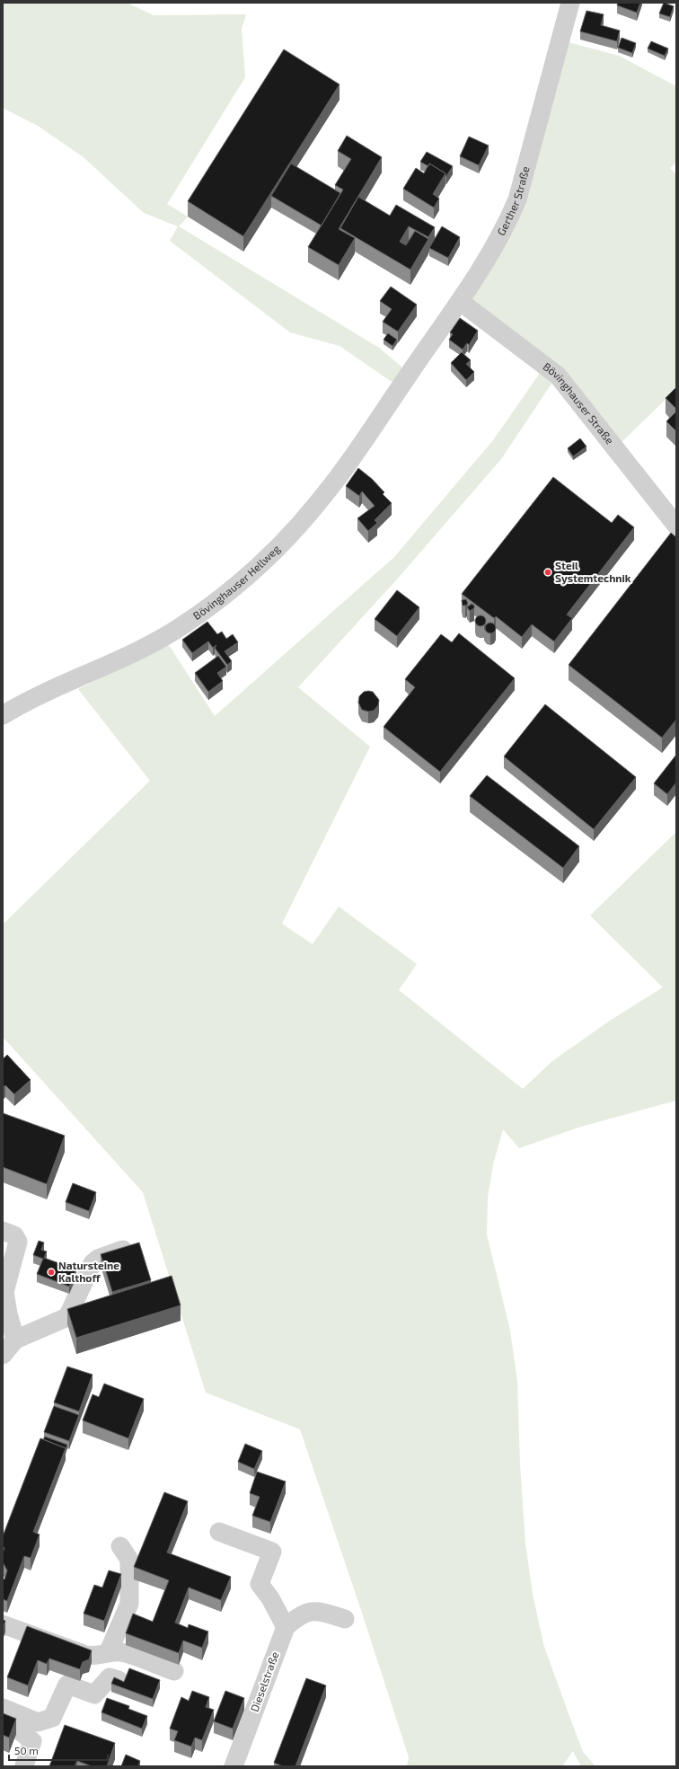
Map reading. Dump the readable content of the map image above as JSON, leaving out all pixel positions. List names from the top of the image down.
{
  "streets": {
    "street": [
      "Gerther Straße",
      "Bövinghauser Straße",
      "Bövinghauser Hellweg",
      "Dieselstraße"
    ]
  },
  "crossings": [
    ["Gerther Straße", "Bövinghauser Straße"],
    ["Gerther Straße", "Bövinghauser Hellweg"]
  ],
  "places": ["Steil Systemtechnik", "Natursteine Kalthoff"],
  "scale_bar": "50 m"
}
